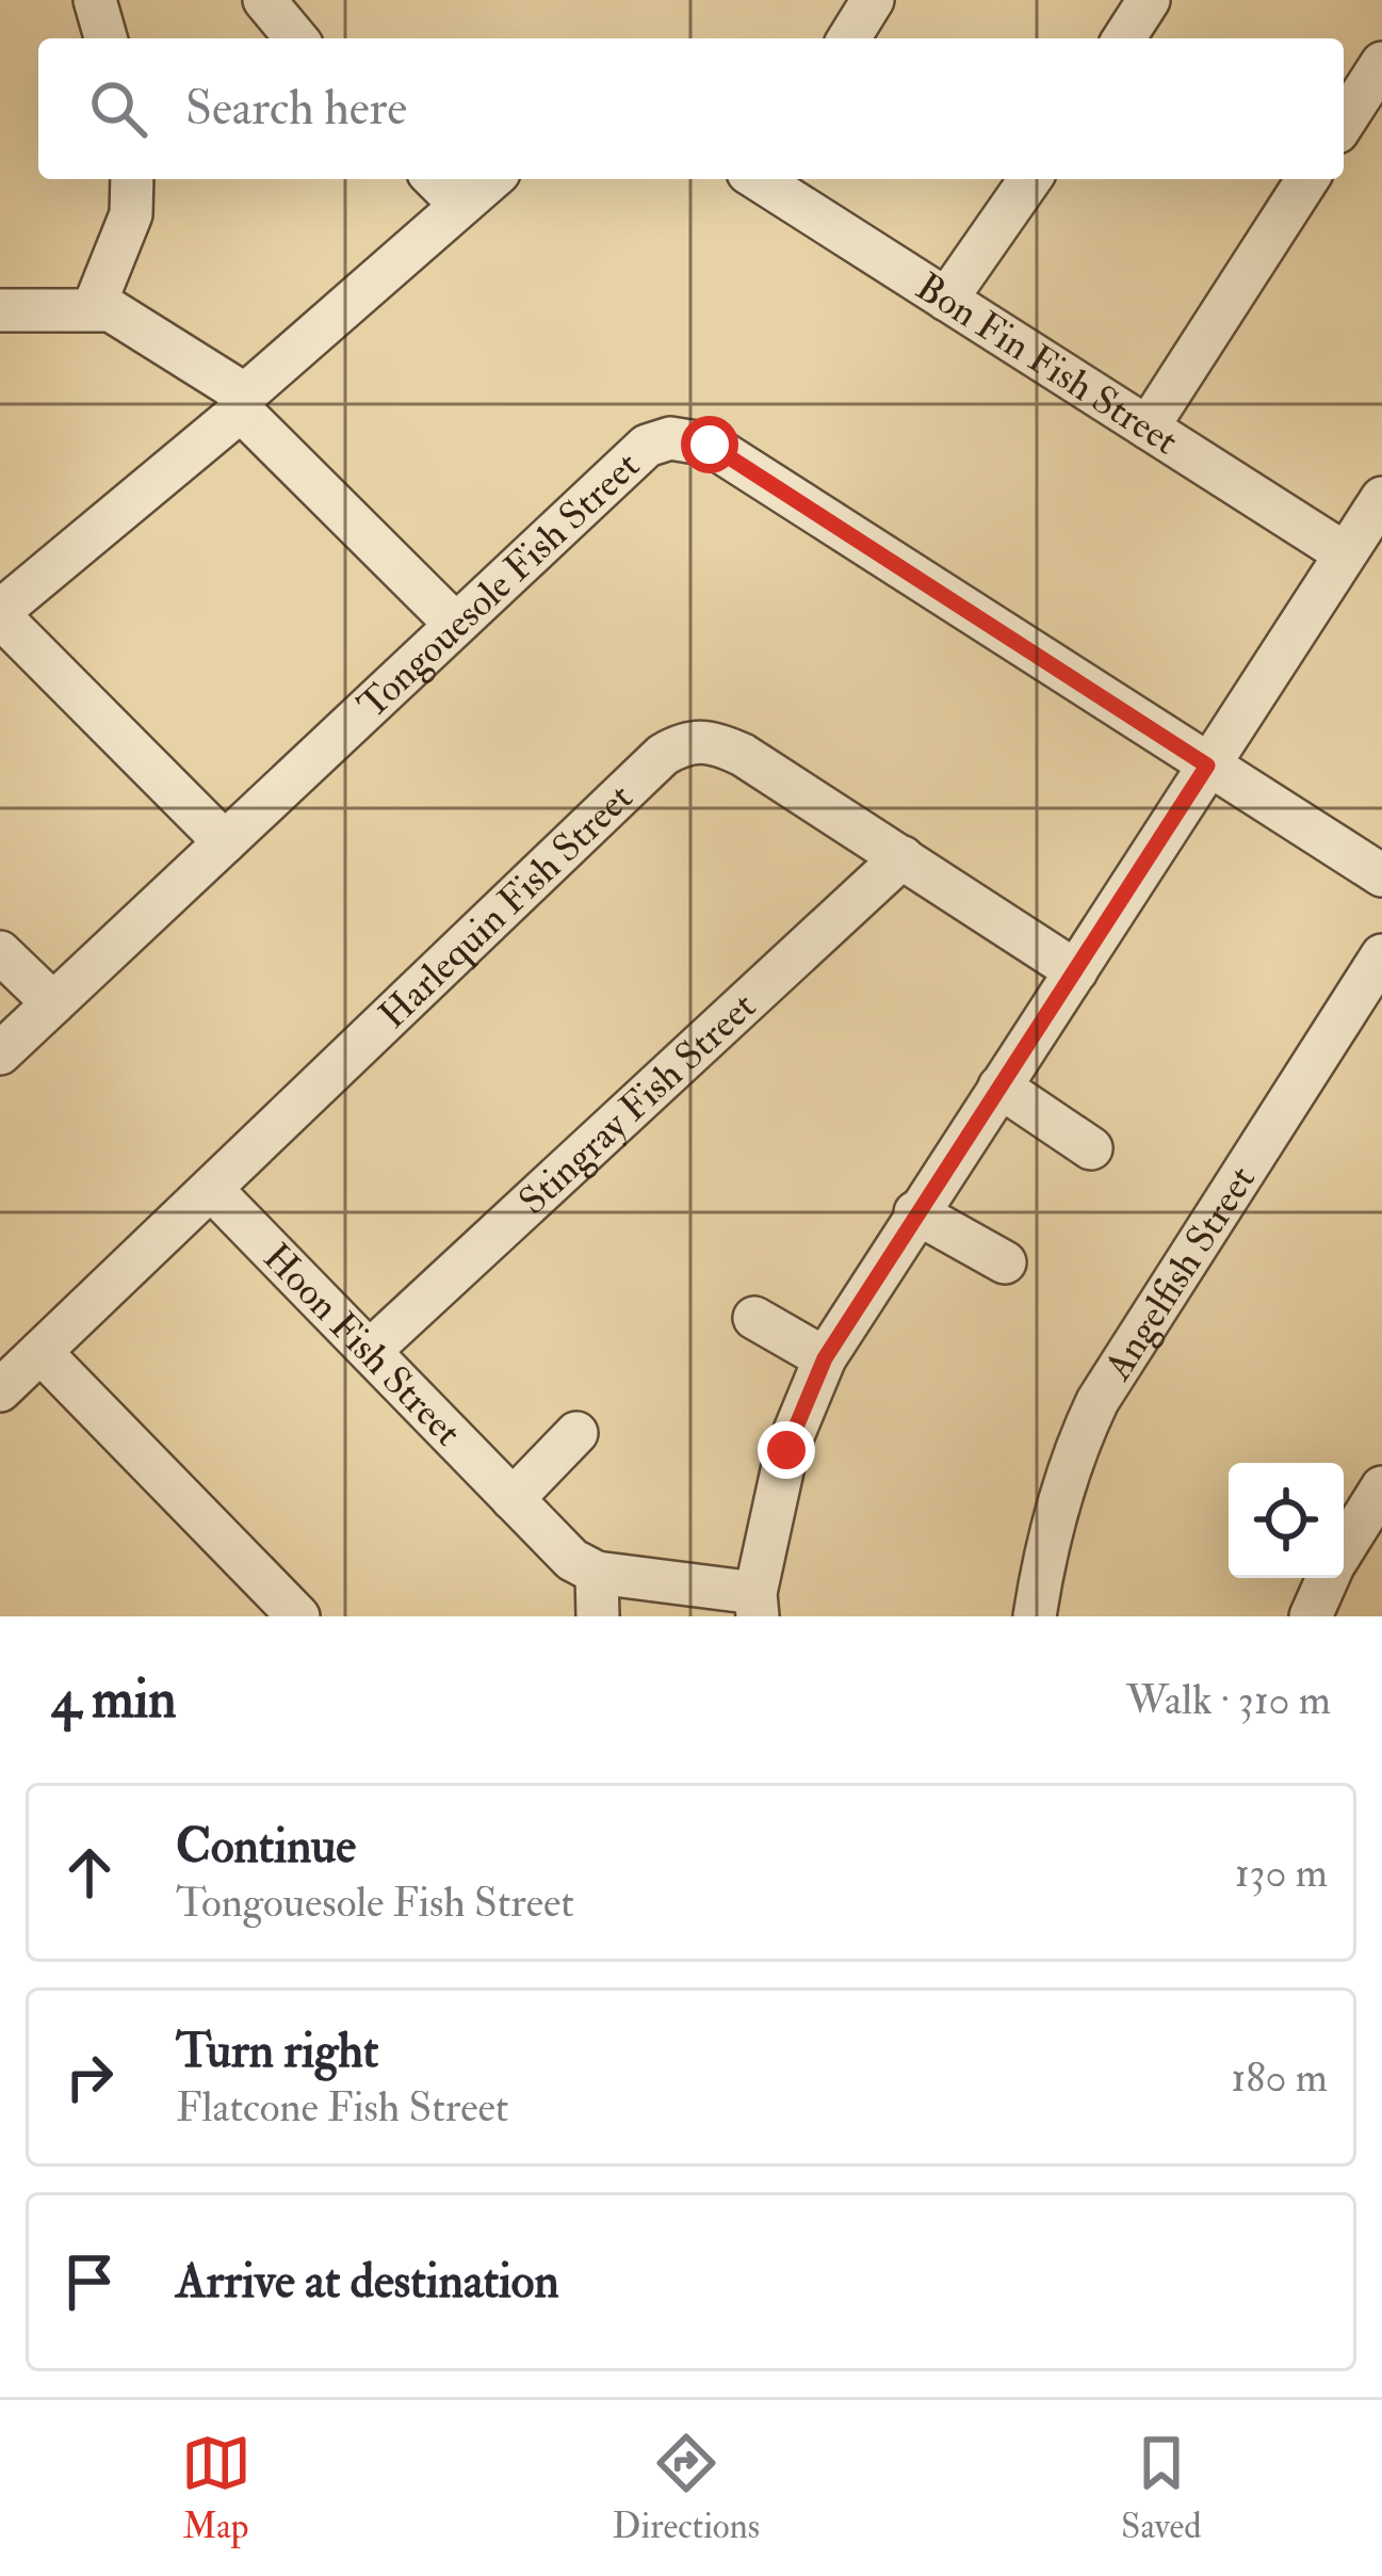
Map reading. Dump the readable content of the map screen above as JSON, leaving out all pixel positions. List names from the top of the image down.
{
  "streets": {
    "street": [
      "Bon Fin Fish Street",
      "Tongouesole Fish Street",
      "Harlequin Fish Street",
      "Stingray Fish Street",
      "Angelfish Street",
      "Hoon Fish Street"
    ]
  },
  "crossings": [
    ["Harlequin Fish Street", "Stingray Fish Street"],
    ["Harlequin Fish Street", "Hoon Fish Street"],
    ["Stingray Fish Street", "Hoon Fish Street"]
  ],
  "page": {
    "search": "Search here",
    "heading": ["4 min", "Walk · 310 m"],
    "list": [
      ["Continue", "Tongouesole Fish Street", "130 m"],
      ["Turn right", "Flatcone Fish Street", "180 m"],
      "Arrive at destination"
    ],
    "nav": ["Map", "Directions", "Saved"]
  }
}
